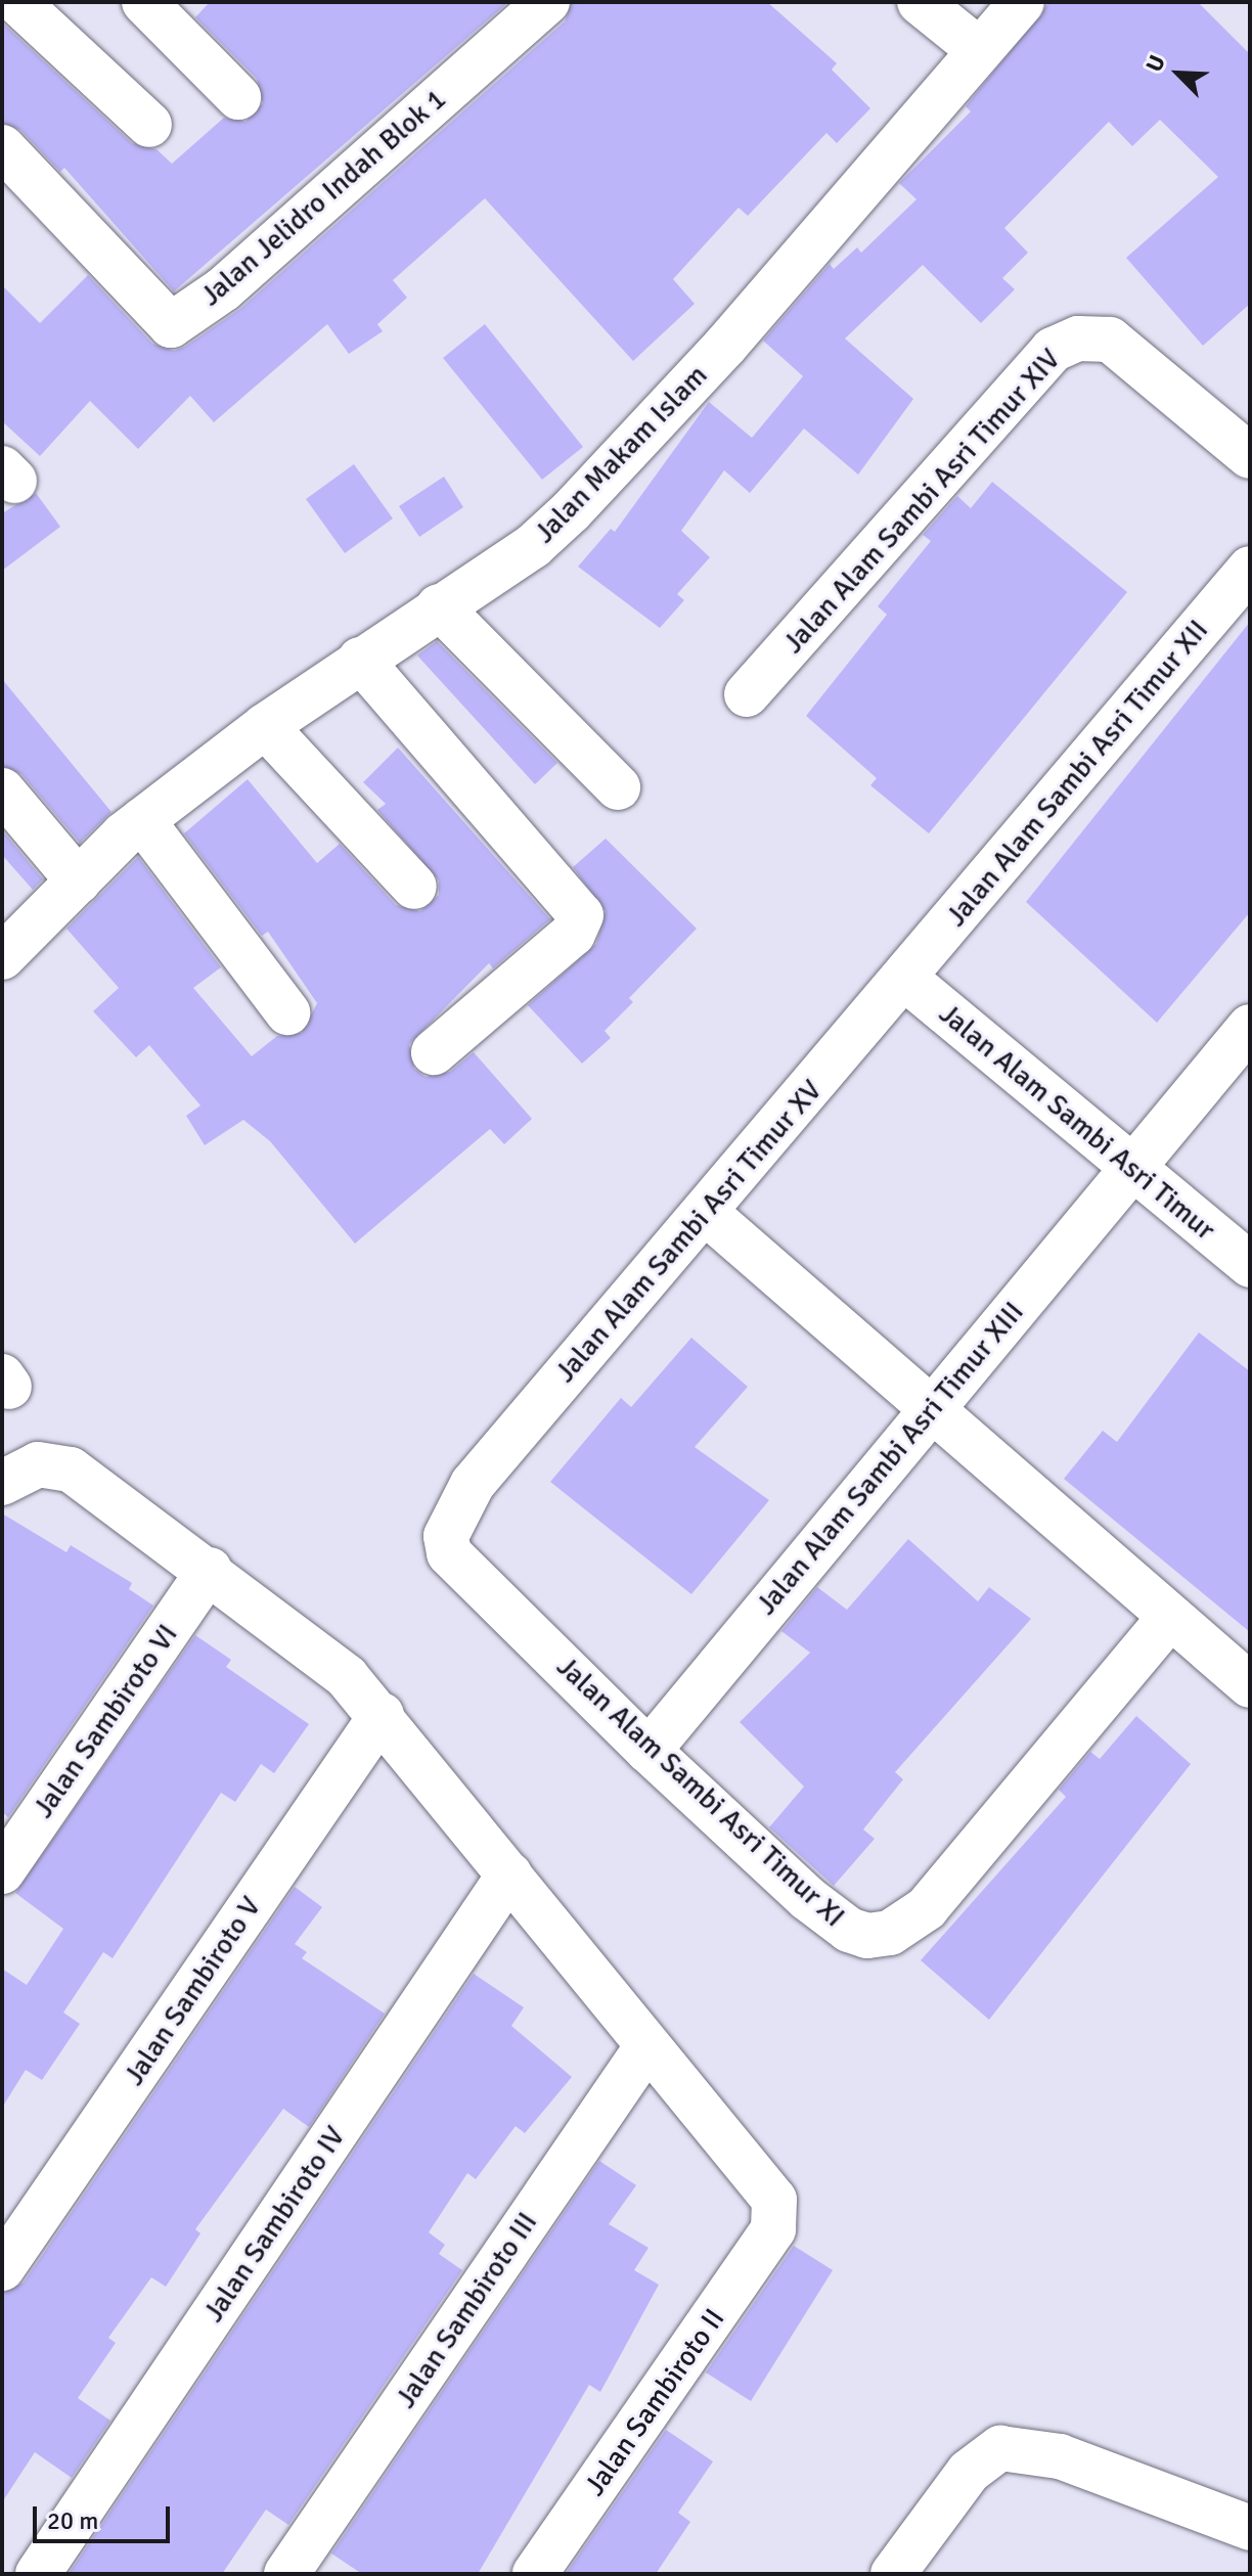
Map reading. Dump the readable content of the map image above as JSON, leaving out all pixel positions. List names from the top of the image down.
{
  "streets": {
    "street": [
      "Jalan Jelidro Indah Blok 1",
      "Jalan Makam Islam",
      "Jalan Alam Sambi Asri Timur XIV",
      "Jalan Alam Sambi Asri Timur XII",
      "Jalan Alam Sambi Asri Timur",
      "Jalan Alam Sambi Asri Timur XV",
      "Jalan Alam Sambi Asri Timur XIII",
      "Jalan Sambiroto VI",
      "Jalan Alam Sambi Asri Timur XI",
      "Jalan Sambiroto V",
      "Jalan Sambiroto IV",
      "Jalan Sambiroto III",
      "Jalan Sambiroto II"
    ]
  },
  "crossings": [
    ["Jalan Alam Sambi Asri Timur XII", "Jalan Alam Sambi Asri Timur"],
    ["Jalan Alam Sambi Asri Timur XII", "Jalan Alam Sambi Asri Timur XV"],
    ["Jalan Alam Sambi Asri Timur", "Jalan Alam Sambi Asri Timur XV"],
    ["Jalan Alam Sambi Asri Timur", "Jalan Alam Sambi Asri Timur XIII"],
    ["Jalan Alam Sambi Asri Timur XV", "Jalan Alam Sambi Asri Timur XI"],
    ["Jalan Alam Sambi Asri Timur XIII", "Jalan Alam Sambi Asri Timur XI"],
    ["Jalan Sambiroto III", "Jalan Sambiroto II"]
  ],
  "scale_bar": "20 m",
  "north": "top left"
}
